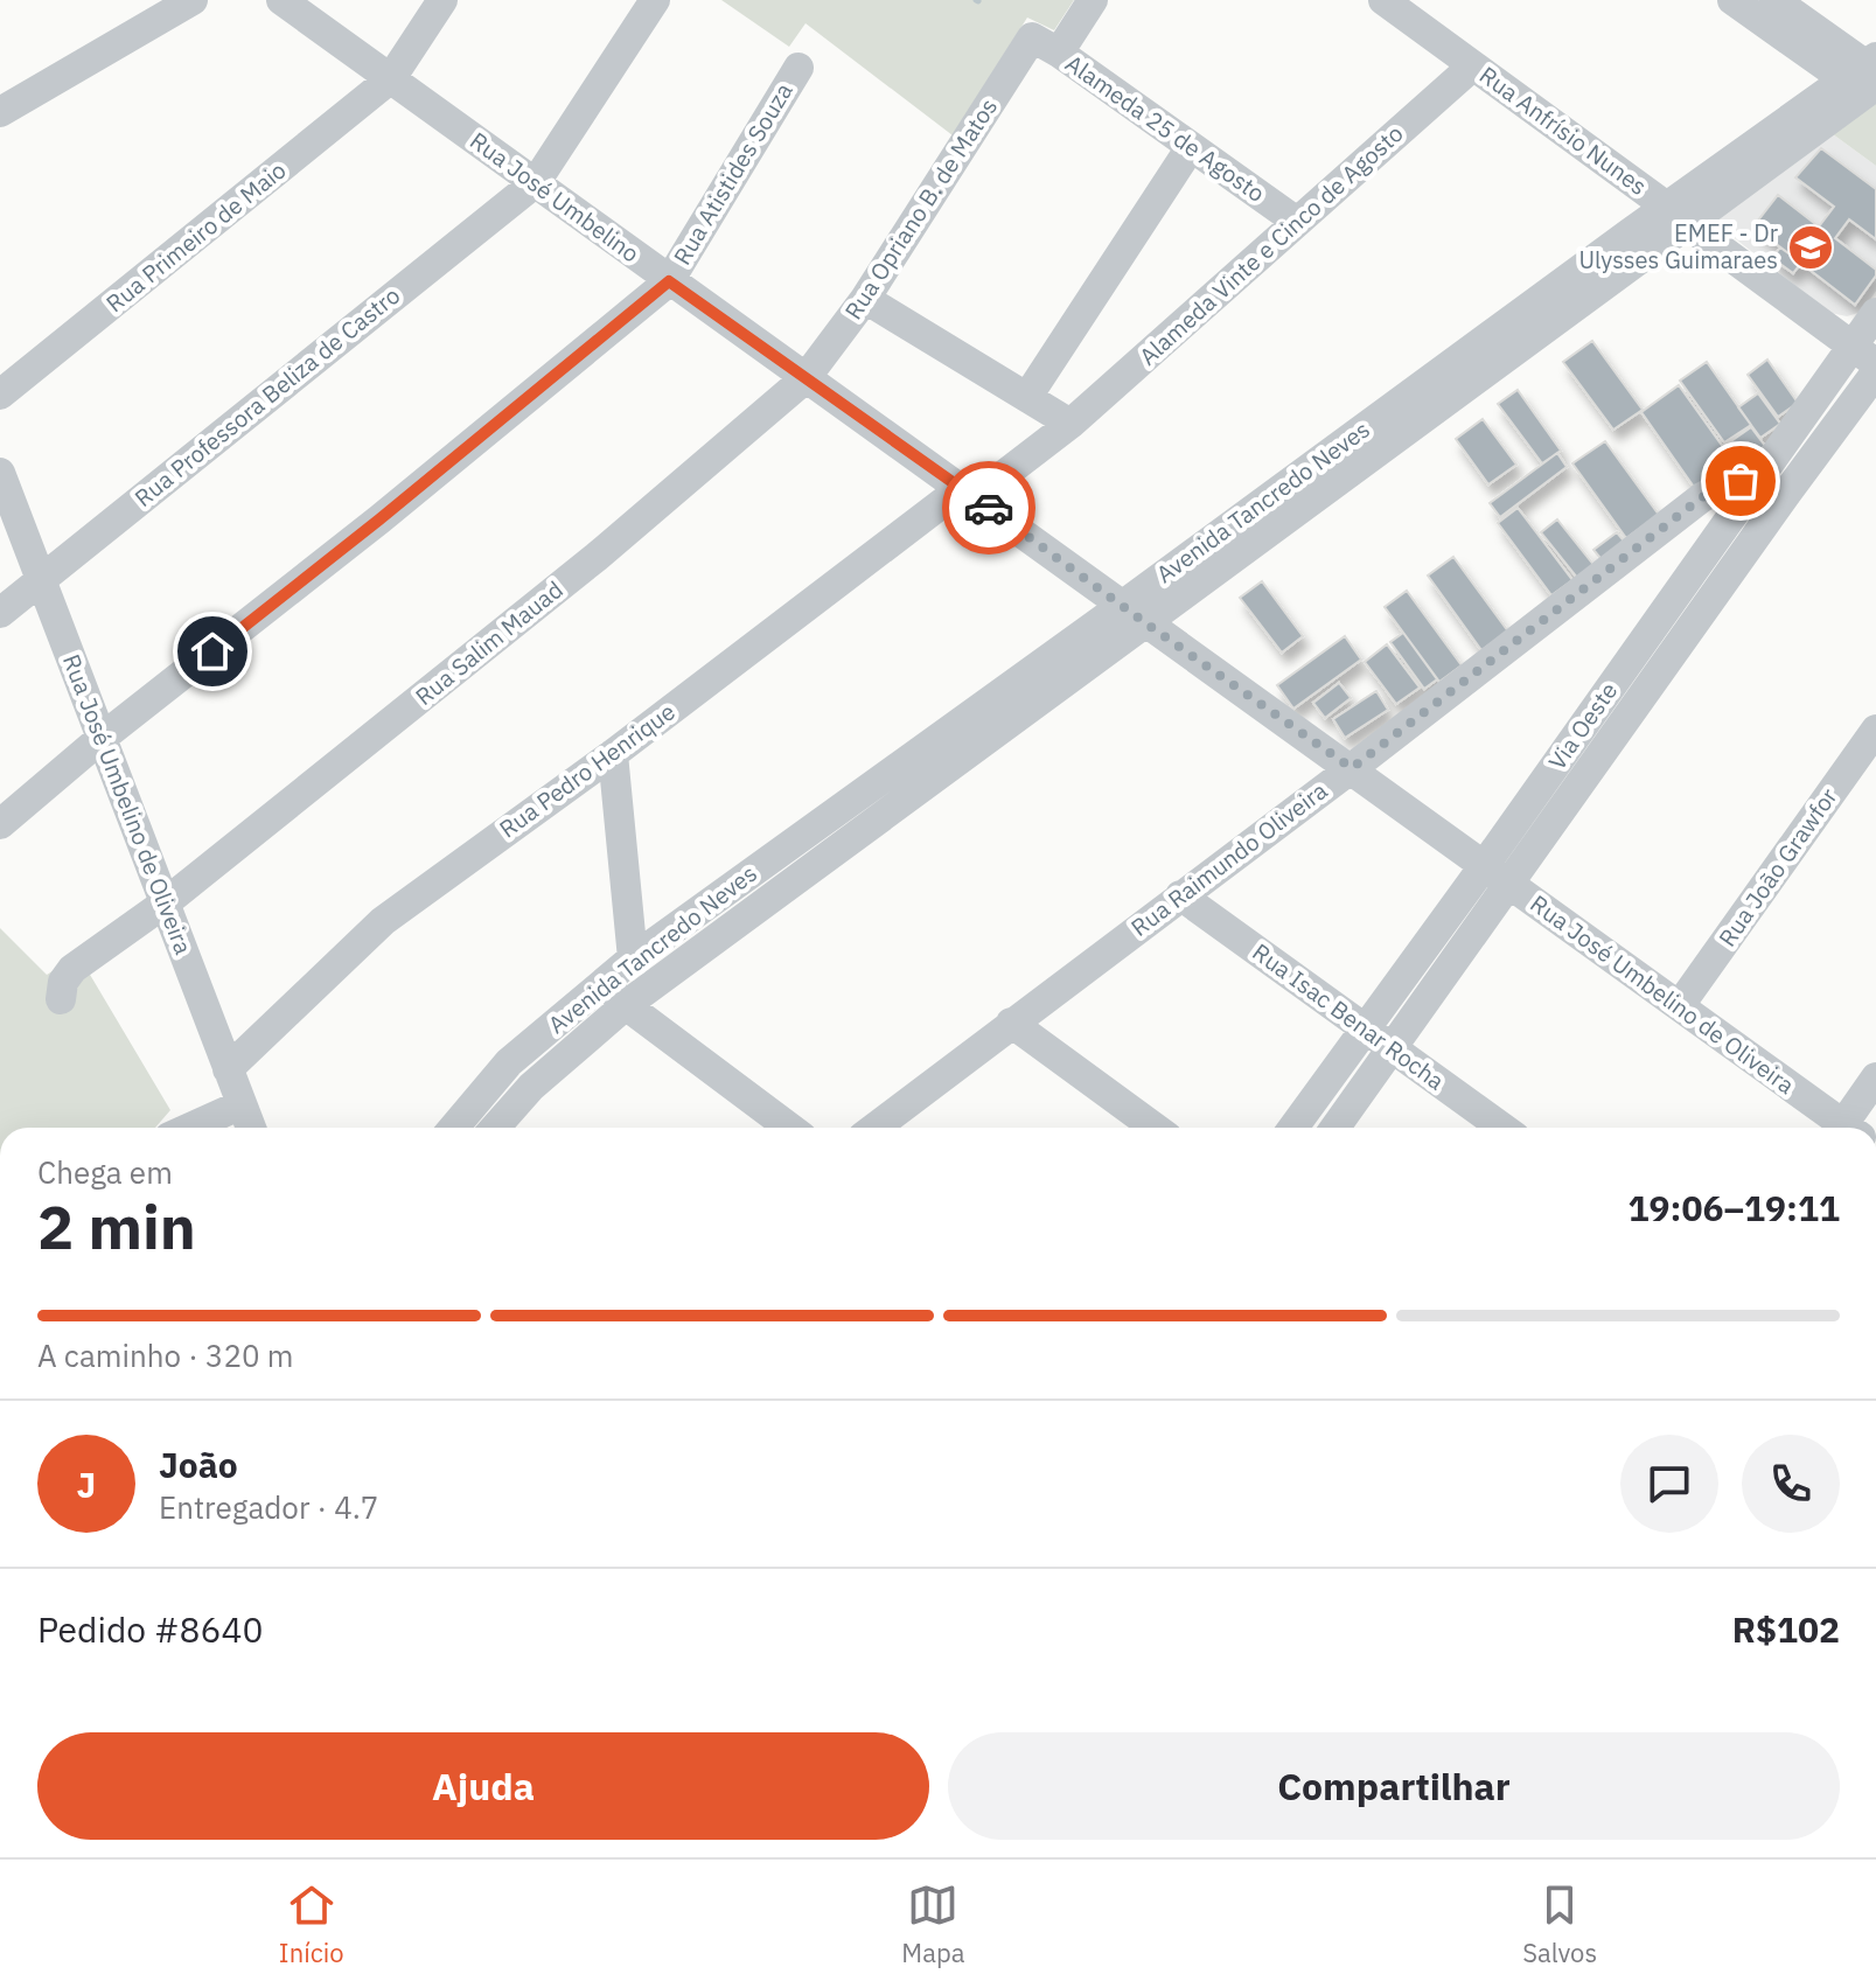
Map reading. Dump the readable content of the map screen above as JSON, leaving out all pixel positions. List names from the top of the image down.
{
  "streets": {
    "street": [
      "Alameda 25 de Agosto",
      "Rua Anfrísio Nunes",
      "Rua Atistides Souza",
      "Rua José Umbelino",
      "Rua Opriano B. de Matos",
      "Rua Primeiro de Maio",
      "Alameda Vinte e Cinco de Agosto",
      "Rua Professora Beliza de Castro",
      "Avenida Tancredo Neves",
      "Rua Salim Mauad",
      "Via Oeste",
      "Rua Pedro Henrique",
      "Rua José Umbelino de Oliveira",
      "Rua Raimundo Oliveira",
      "Rua João Grawfor",
      "Rua Isac Benar Rocha"
    ]
  },
  "crossings": [
    ["Alameda 25 de Agosto", "Rua Opriano B. de Matos"],
    ["Alameda 25 de Agosto", "Alameda Vinte e Cinco de Agosto"],
    ["Rua Anfrísio Nunes", "Alameda Vinte e Cinco de Agosto"],
    ["Rua Anfrísio Nunes", "Avenida Tancredo Neves"],
    ["Rua Anfrísio Nunes", "Via Oeste"],
    ["Rua Atistides Souza", "Rua José Umbelino"],
    ["Rua Atistides Souza", "Rua José Umbelino de Oliveira"],
    ["Rua José Umbelino", "Rua Opriano B. de Matos"],
    ["Rua José Umbelino", "Rua Primeiro de Maio"],
    ["Rua José Umbelino", "Alameda Vinte e Cinco de Agosto"],
    ["Rua José Umbelino", "Rua Professora Beliza de Castro"],
    ["Rua José Umbelino", "Avenida Tancredo Neves"],
    ["Rua José Umbelino", "Rua Salim Mauad"],
    ["Rua José Umbelino", "Rua Pedro Henrique"],
    ["Rua José Umbelino", "Rua José Umbelino de Oliveira"],
    ["Rua José Umbelino", "Rua Raimundo Oliveira"],
    ["Rua Opriano B. de Matos", "Rua Salim Mauad"],
    ["Alameda Vinte e Cinco de Agosto", "Rua Pedro Henrique"],
    ["Rua Professora Beliza de Castro", "Rua José Umbelino de Oliveira"],
    ["Rua Salim Mauad", "Rua José Umbelino de Oliveira"],
    ["Via Oeste", "Rua José Umbelino de Oliveira"],
    ["Via Oeste", "Rua Raimundo Oliveira"],
    ["Via Oeste", "Rua Isac Benar Rocha"],
    ["Rua Pedro Henrique", "Rua José Umbelino de Oliveira"],
    ["Rua José Umbelino de Oliveira", "Rua Raimundo Oliveira"],
    ["Rua José Umbelino de Oliveira", "Rua João Grawfor"],
    ["Rua Raimundo Oliveira", "Rua Isac Benar Rocha"]
  ],
  "places": {
    "school or university": ["EMEF - Dr Ulysses Guimaraes"]
  },
  "page": {
    "heading": ["2 min", "Chega em", "19:06–19:11"],
    "panel": [
      "João",
      "Entregador · 4.7",
      "Pedido #8640",
      "R$102"
    ],
    "bar": "A caminho · 320 m",
    "round": "J",
    "buttons": ["Ajuda", "Compartilhar"],
    "tabs": ["Início", "Mapa", "Salvos"]
  }
}
